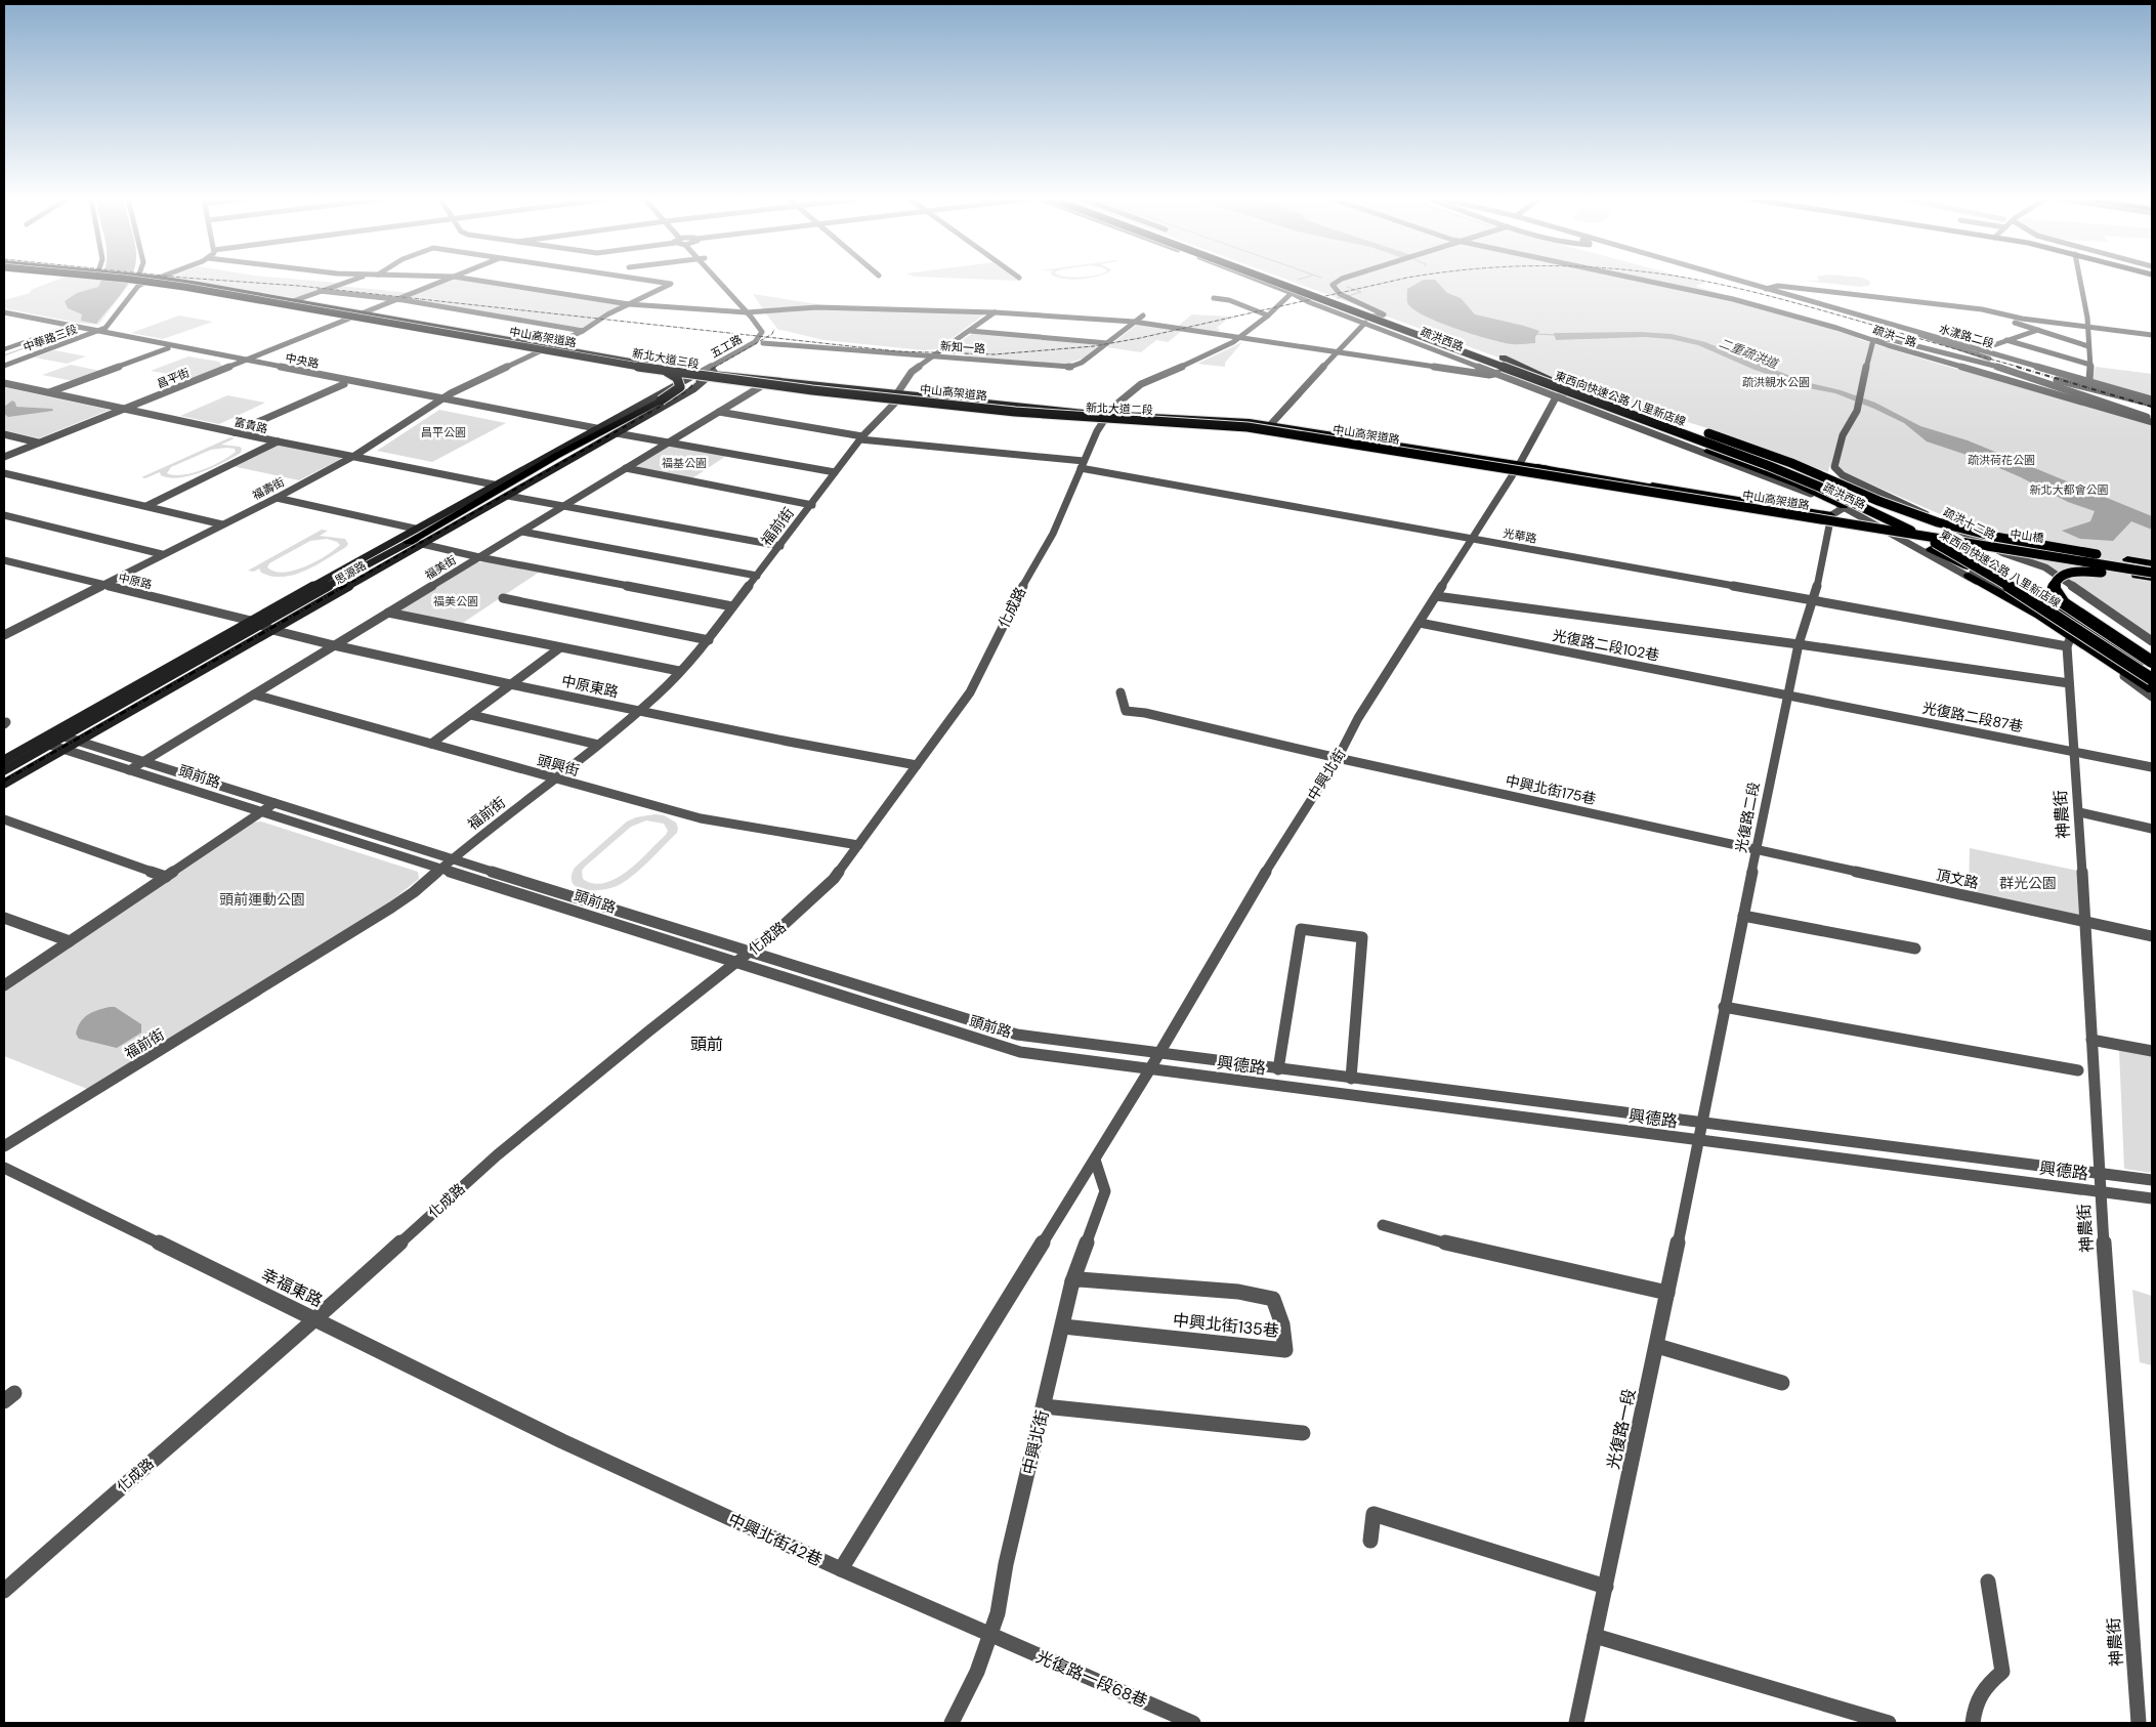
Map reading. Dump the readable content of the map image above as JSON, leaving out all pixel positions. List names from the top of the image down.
{
  "streets": {
    "highway": ["中山高架道路", "東西向快速公路 八里新店線", "中山橋"],
    "main road": ["新北大道三段", "新北大道二段", "思源路"],
    "street": [
      "疏洪一路",
      "水漾路二段",
      "中華路三段",
      "疏洪西路",
      "五工路",
      "新知一路",
      "中央路",
      "昌平街",
      "富貴路",
      "福壽街",
      "疏洪十二路",
      "福前街",
      "光華路",
      "福美街",
      "中原路",
      "化成路",
      "光復路二段102巷",
      "中原東路",
      "光復路二段87巷",
      "頭興街",
      "中興北街",
      "頭前路",
      "中興北街175巷",
      "神農街",
      "光復路二段",
      "頂文路",
      "興德路",
      "幸福東路",
      "中興北街135巷",
      "光復路一段",
      "中興北街42巷",
      "光復路一段68巷"
    ]
  },
  "crossings": [
    ["疏洪一路", "疏洪十二路"],
    ["中山高架道路", "新北大道二段"],
    ["中山高架道路", "中山橋"],
    ["中山高架道路", "化成路"],
    ["中華路三段", "新北大道三段"],
    ["中華路三段", "中央路"],
    ["疏洪西路", "光華路"],
    ["疏洪西路", "化成路"],
    ["疏洪西路", "中興北街"],
    ["疏洪西路", "神農街"],
    ["五工路", "新知一路"],
    ["五工路", "新北大道三段"],
    ["五工路", "新北大道二段"],
    ["五工路", "思源路"],
    ["新知一路", "福前街"],
    ["新北大道三段", "昌平街"],
    ["新北大道三段", "新北大道二段"],
    ["新北大道三段", "福壽街"],
    ["新北大道三段", "思源路"],
    ["中央路", "昌平街"],
    ["中央路", "福壽街"],
    ["中央路", "思源路"],
    ["昌平街", "富貴路"],
    ["新北大道二段", "福前街"],
    ["新北大道二段", "福美街"],
    ["新北大道二段", "思源路"],
    ["新北大道二段", "化成路"],
    ["新北大道二段", "中興北街"],
    ["富貴路", "福壽街"],
    ["富貴路", "思源路"],
    ["福壽街", "中原路"],
    ["福前街", "光華路"],
    ["福前街", "中原東路"],
    ["福前街", "頭興街"],
    ["福前街", "頭前路"],
    ["光華路", "福美街"],
    ["光華路", "化成路"],
    ["光華路", "中興北街"],
    ["光華路", "神農街"],
    ["光華路", "光復路二段"],
    ["福美街", "中原東路"],
    ["福美街", "頭興街"],
    ["福美街", "頭前路"],
    ["思源路", "中原路"],
    ["思源路", "中原東路"],
    ["思源路", "頭前路"],
    ["中原路", "中原東路"],
    ["化成路", "中原東路"],
    ["化成路", "頭興街"],
    ["化成路", "頭前路"],
    ["化成路", "幸福東路"],
    ["光復路二段102巷", "光復路二段87巷"],
    ["光復路二段102巷", "中興北街"],
    ["光復路二段102巷", "光復路二段"],
    ["光復路二段87巷", "神農街"],
    ["光復路二段87巷", "光復路二段"],
    ["中興北街", "頭前路"],
    ["中興北街", "中興北街175巷"],
    ["中興北街", "興德路"],
    ["中興北街", "中興北街135巷"],
    ["中興北街", "中興北街42巷"],
    ["中興北街", "光復路一段68巷"],
    ["頭前路", "興德路"],
    ["中興北街175巷", "光復路二段"],
    ["中興北街175巷", "頂文路"],
    ["神農街", "頂文路"],
    ["神農街", "興德路"],
    ["光復路二段", "頂文路"],
    ["光復路二段", "興德路"],
    ["光復路二段", "光復路一段"],
    ["興德路", "光復路一段"],
    ["幸福東路", "中興北街42巷"],
    ["中興北街42巷", "光復路一段68巷"]
  ],
  "districts": ["頭前"],
  "water": ["二重疏洪道"],
  "parks": [
    "疏洪親水公園",
    "昌平公園",
    "疏洪荷花公園",
    "福基公園",
    "新北大都會公園",
    "福美公園",
    "群光公園",
    "頭前運動公園"
  ]
}
